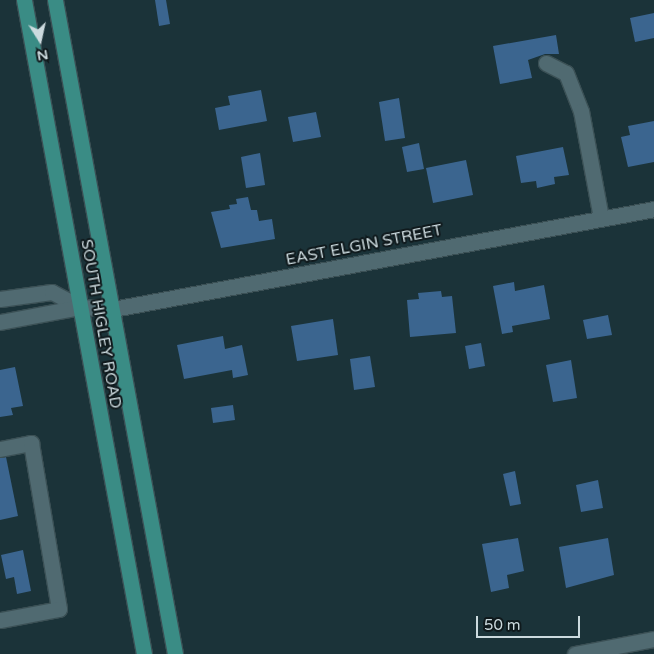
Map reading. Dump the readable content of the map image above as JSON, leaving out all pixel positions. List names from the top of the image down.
{
  "streets": {
    "main road": ["SOUTH HIGLEY ROAD"],
    "street": ["EAST ELGIN STREET"]
  },
  "crossings": [
    ["EAST ELGIN STREET", "SOUTH HIGLEY ROAD"]
  ],
  "scale_bar": "50 m",
  "north": "bottom"
}
